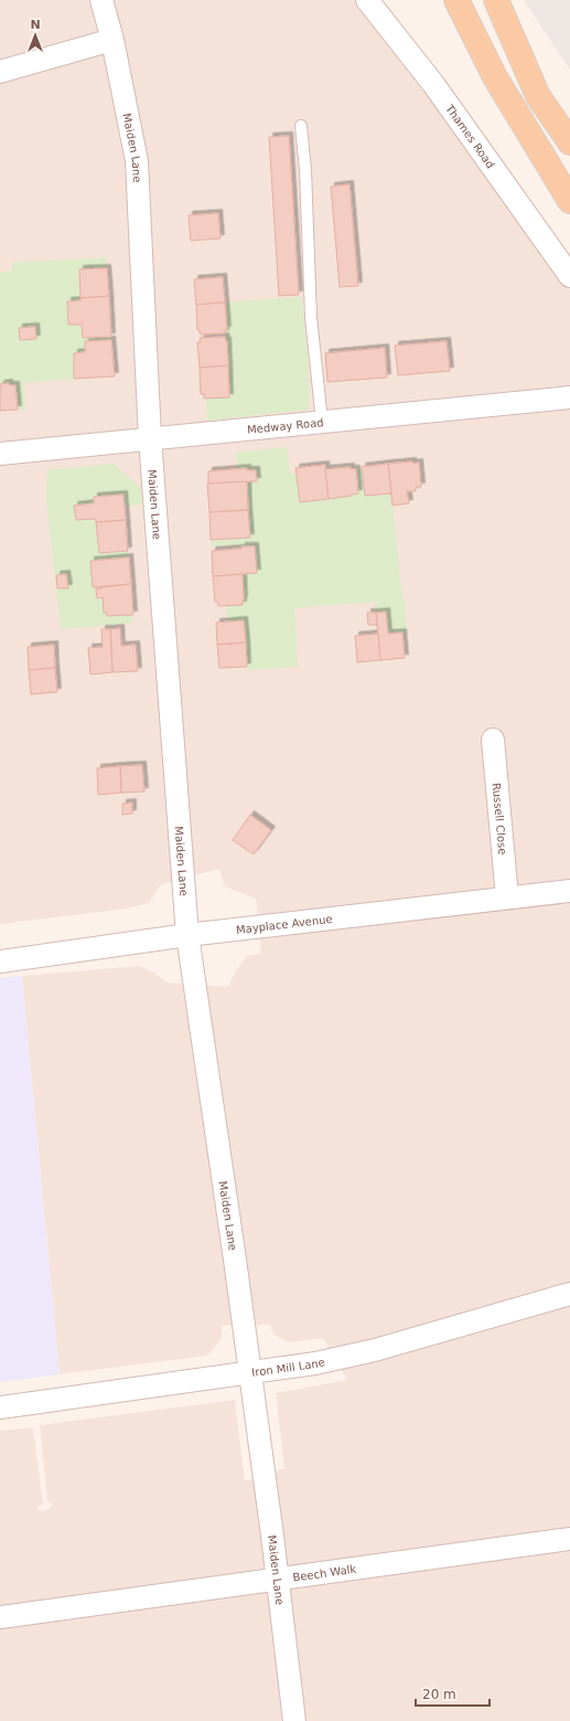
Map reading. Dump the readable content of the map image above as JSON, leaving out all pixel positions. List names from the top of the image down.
{
  "streets": {
    "street": [
      "Thames Road",
      "Maiden Lane",
      "Medway Road",
      "Russell Close",
      "Mayplace Avenue",
      "Iron Mill Lane",
      "Beech Walk"
    ]
  },
  "crossings": [
    ["Maiden Lane", "Medway Road"],
    ["Maiden Lane", "Mayplace Avenue"],
    ["Maiden Lane", "Iron Mill Lane"],
    ["Maiden Lane", "Beech Walk"],
    ["Russell Close", "Mayplace Avenue"]
  ],
  "scale_bar": "20 m",
  "north": "top"
}
